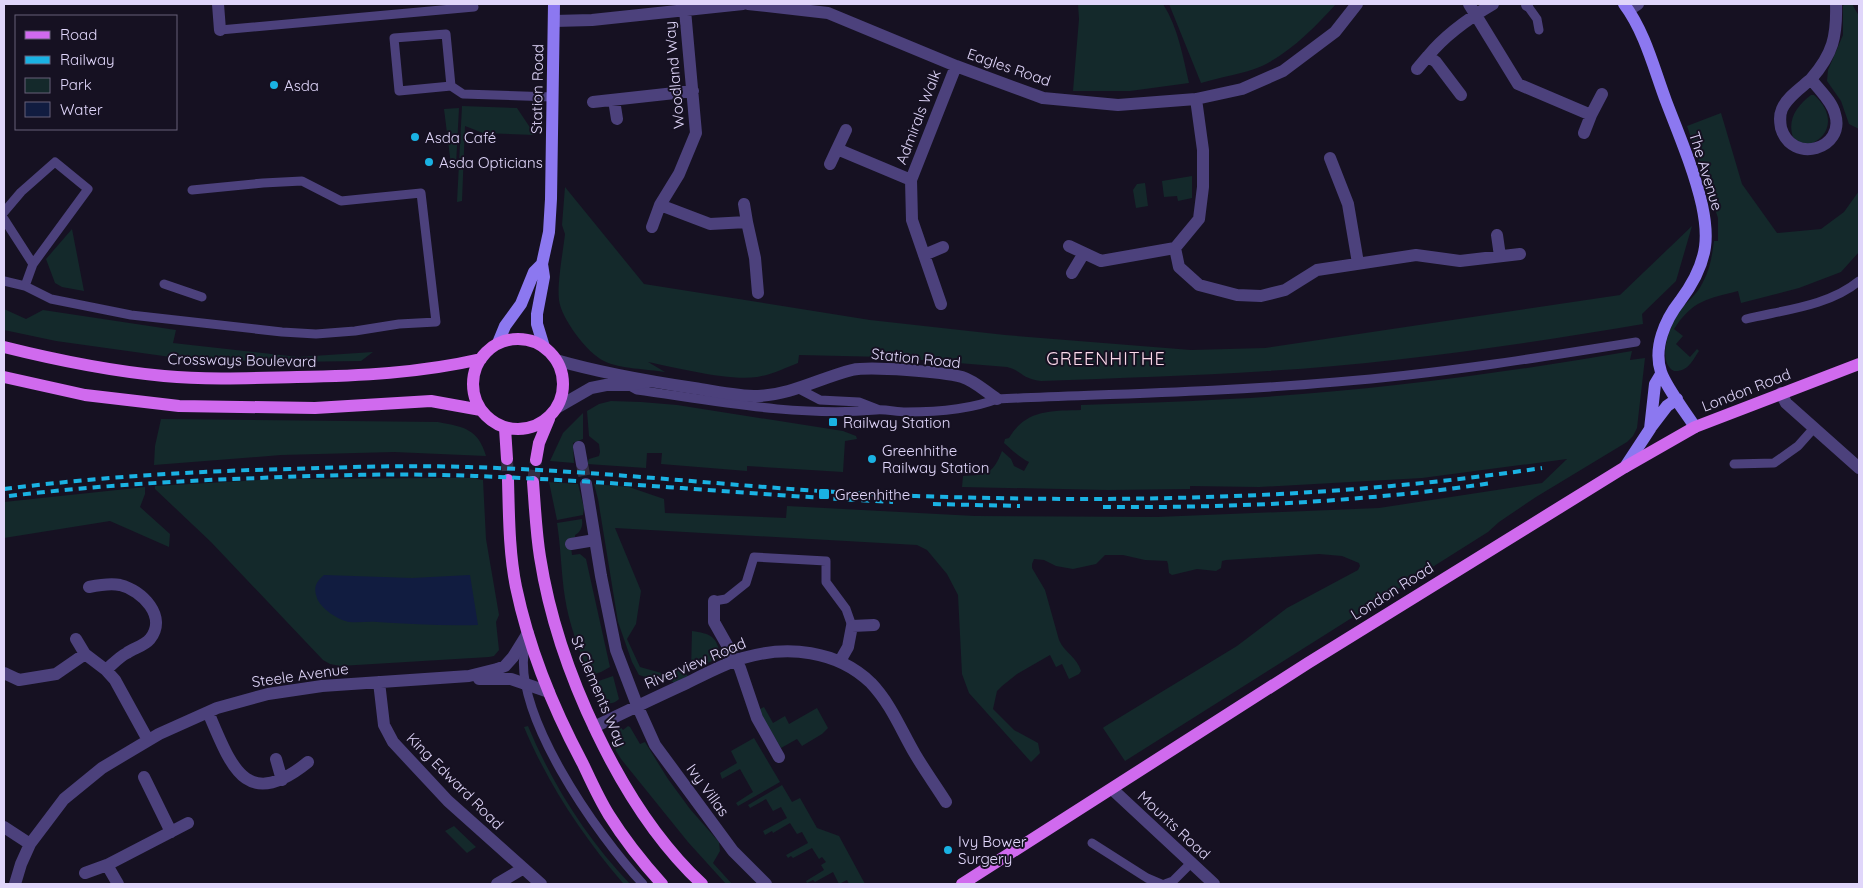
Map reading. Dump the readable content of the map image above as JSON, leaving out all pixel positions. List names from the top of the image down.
{
  "streets": {
    "main road": [
      "Station Road",
      "The Avenue",
      "Crossways Boulevard",
      "London Road",
      "St Clements Way"
    ],
    "street": [
      "Eagles Road",
      "Woodland Way",
      "Admirals Walk",
      "Riverview Road",
      "Steele Avenue",
      "King Edward Road",
      "Ivy Villas",
      "Mounts Road"
    ]
  },
  "crossings": [
    ["Eagles Road", "Admirals Walk"],
    ["Station Road", "Crossways Boulevard"],
    ["The Avenue", "London Road"],
    ["London Road", "Mounts Road"],
    ["Riverview Road", "St Clements Way"],
    ["Riverview Road", "Ivy Villas"],
    ["Steele Avenue", "King Edward Road"]
  ],
  "districts": ["GREENHITHE"],
  "places": {
    "other": [
      "Asda",
      "Asda Café",
      "Asda Opticians",
      "Greenhithe Railway Station",
      "Ivy Bower Surgery"
    ],
    "transit": ["Railway Station", "Greenhithe"]
  },
  "legend": [
    "Road",
    "Railway",
    "Park",
    "Water"
  ]
}
